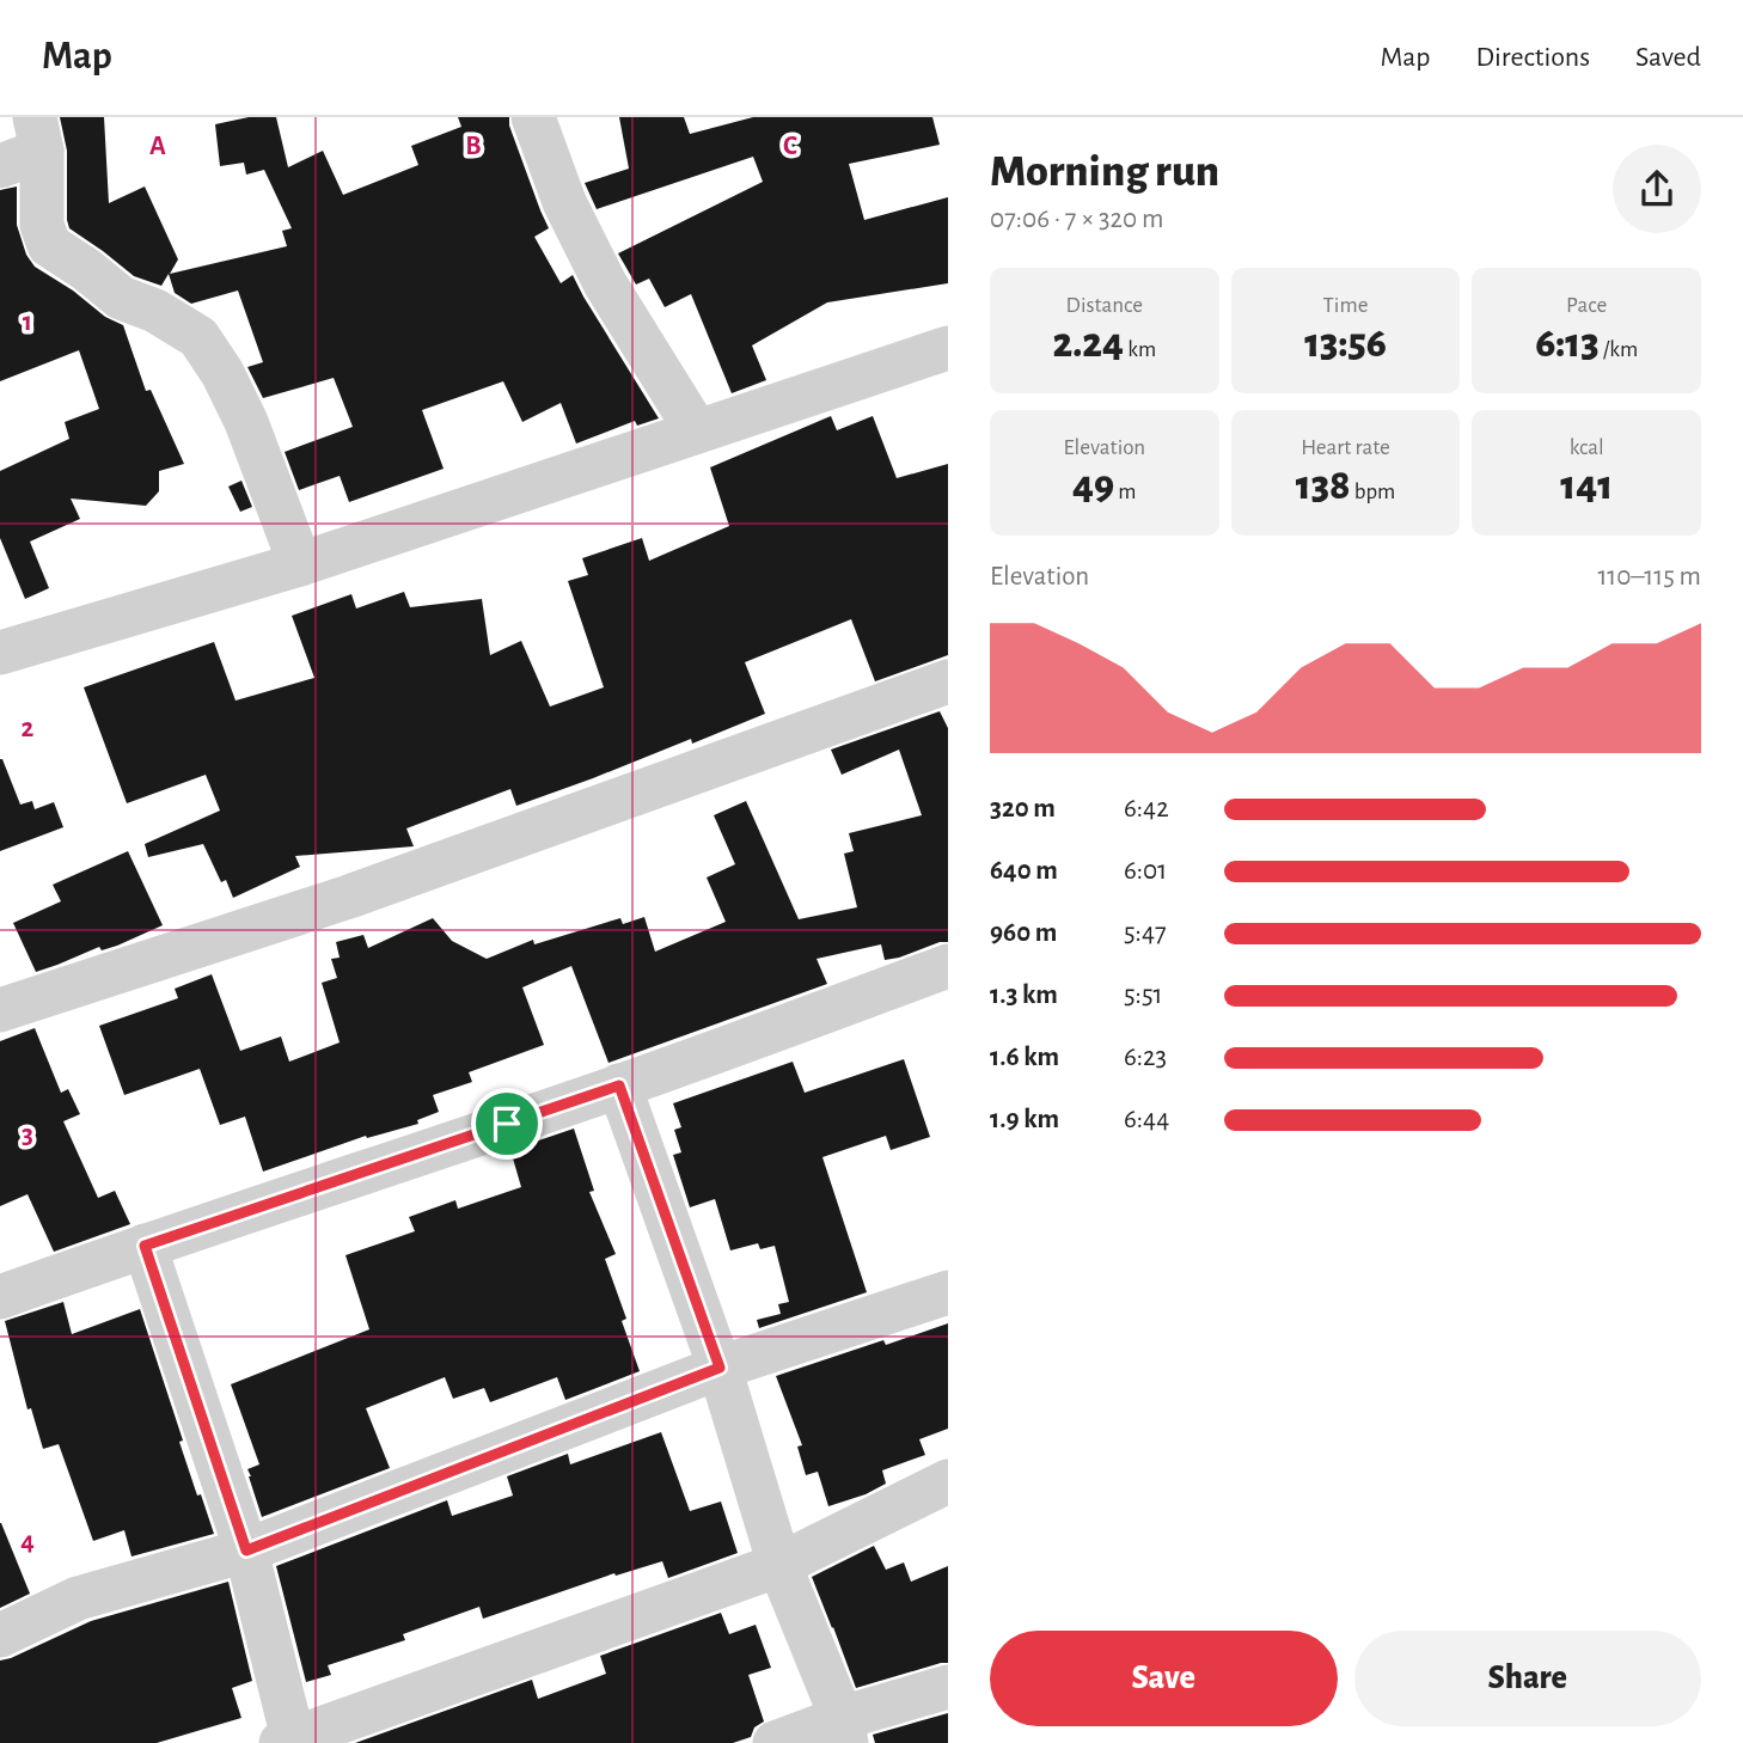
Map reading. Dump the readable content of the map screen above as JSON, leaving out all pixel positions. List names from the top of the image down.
{
  "page": {
    "header": "Map",
    "nav": ["Map", "Directions", "Saved"],
    "heading": ["Morning run", "07:06 · 7 × 320 m"],
    "stats": [
      ["Distance", "2.24 km"],
      ["Time", "13:56"],
      ["Pace", "6:13 /km"],
      ["Elevation", "49 m"],
      ["Heart rate", "138 bpm"],
      ["kcal", "141"]
    ],
    "chart": ["Elevation", "110–115 m"],
    "list": [
      {
        "name": "320 m",
        "note": "6:42"
      },
      {
        "name": "640 m",
        "note": "6:01"
      },
      {
        "name": "960 m",
        "note": "5:47"
      },
      {
        "name": "1.3 km",
        "note": "5:51"
      },
      {
        "name": "1.6 km",
        "note": "6:23"
      },
      {
        "name": "1.9 km",
        "note": "6:44"
      }
    ],
    "buttons": ["Save", "Share"]
  },
  "grid": {
    "columns": ["A", "B", "C"],
    "rows": [
      "1",
      "2",
      "3",
      "4"
    ]
  }
}
